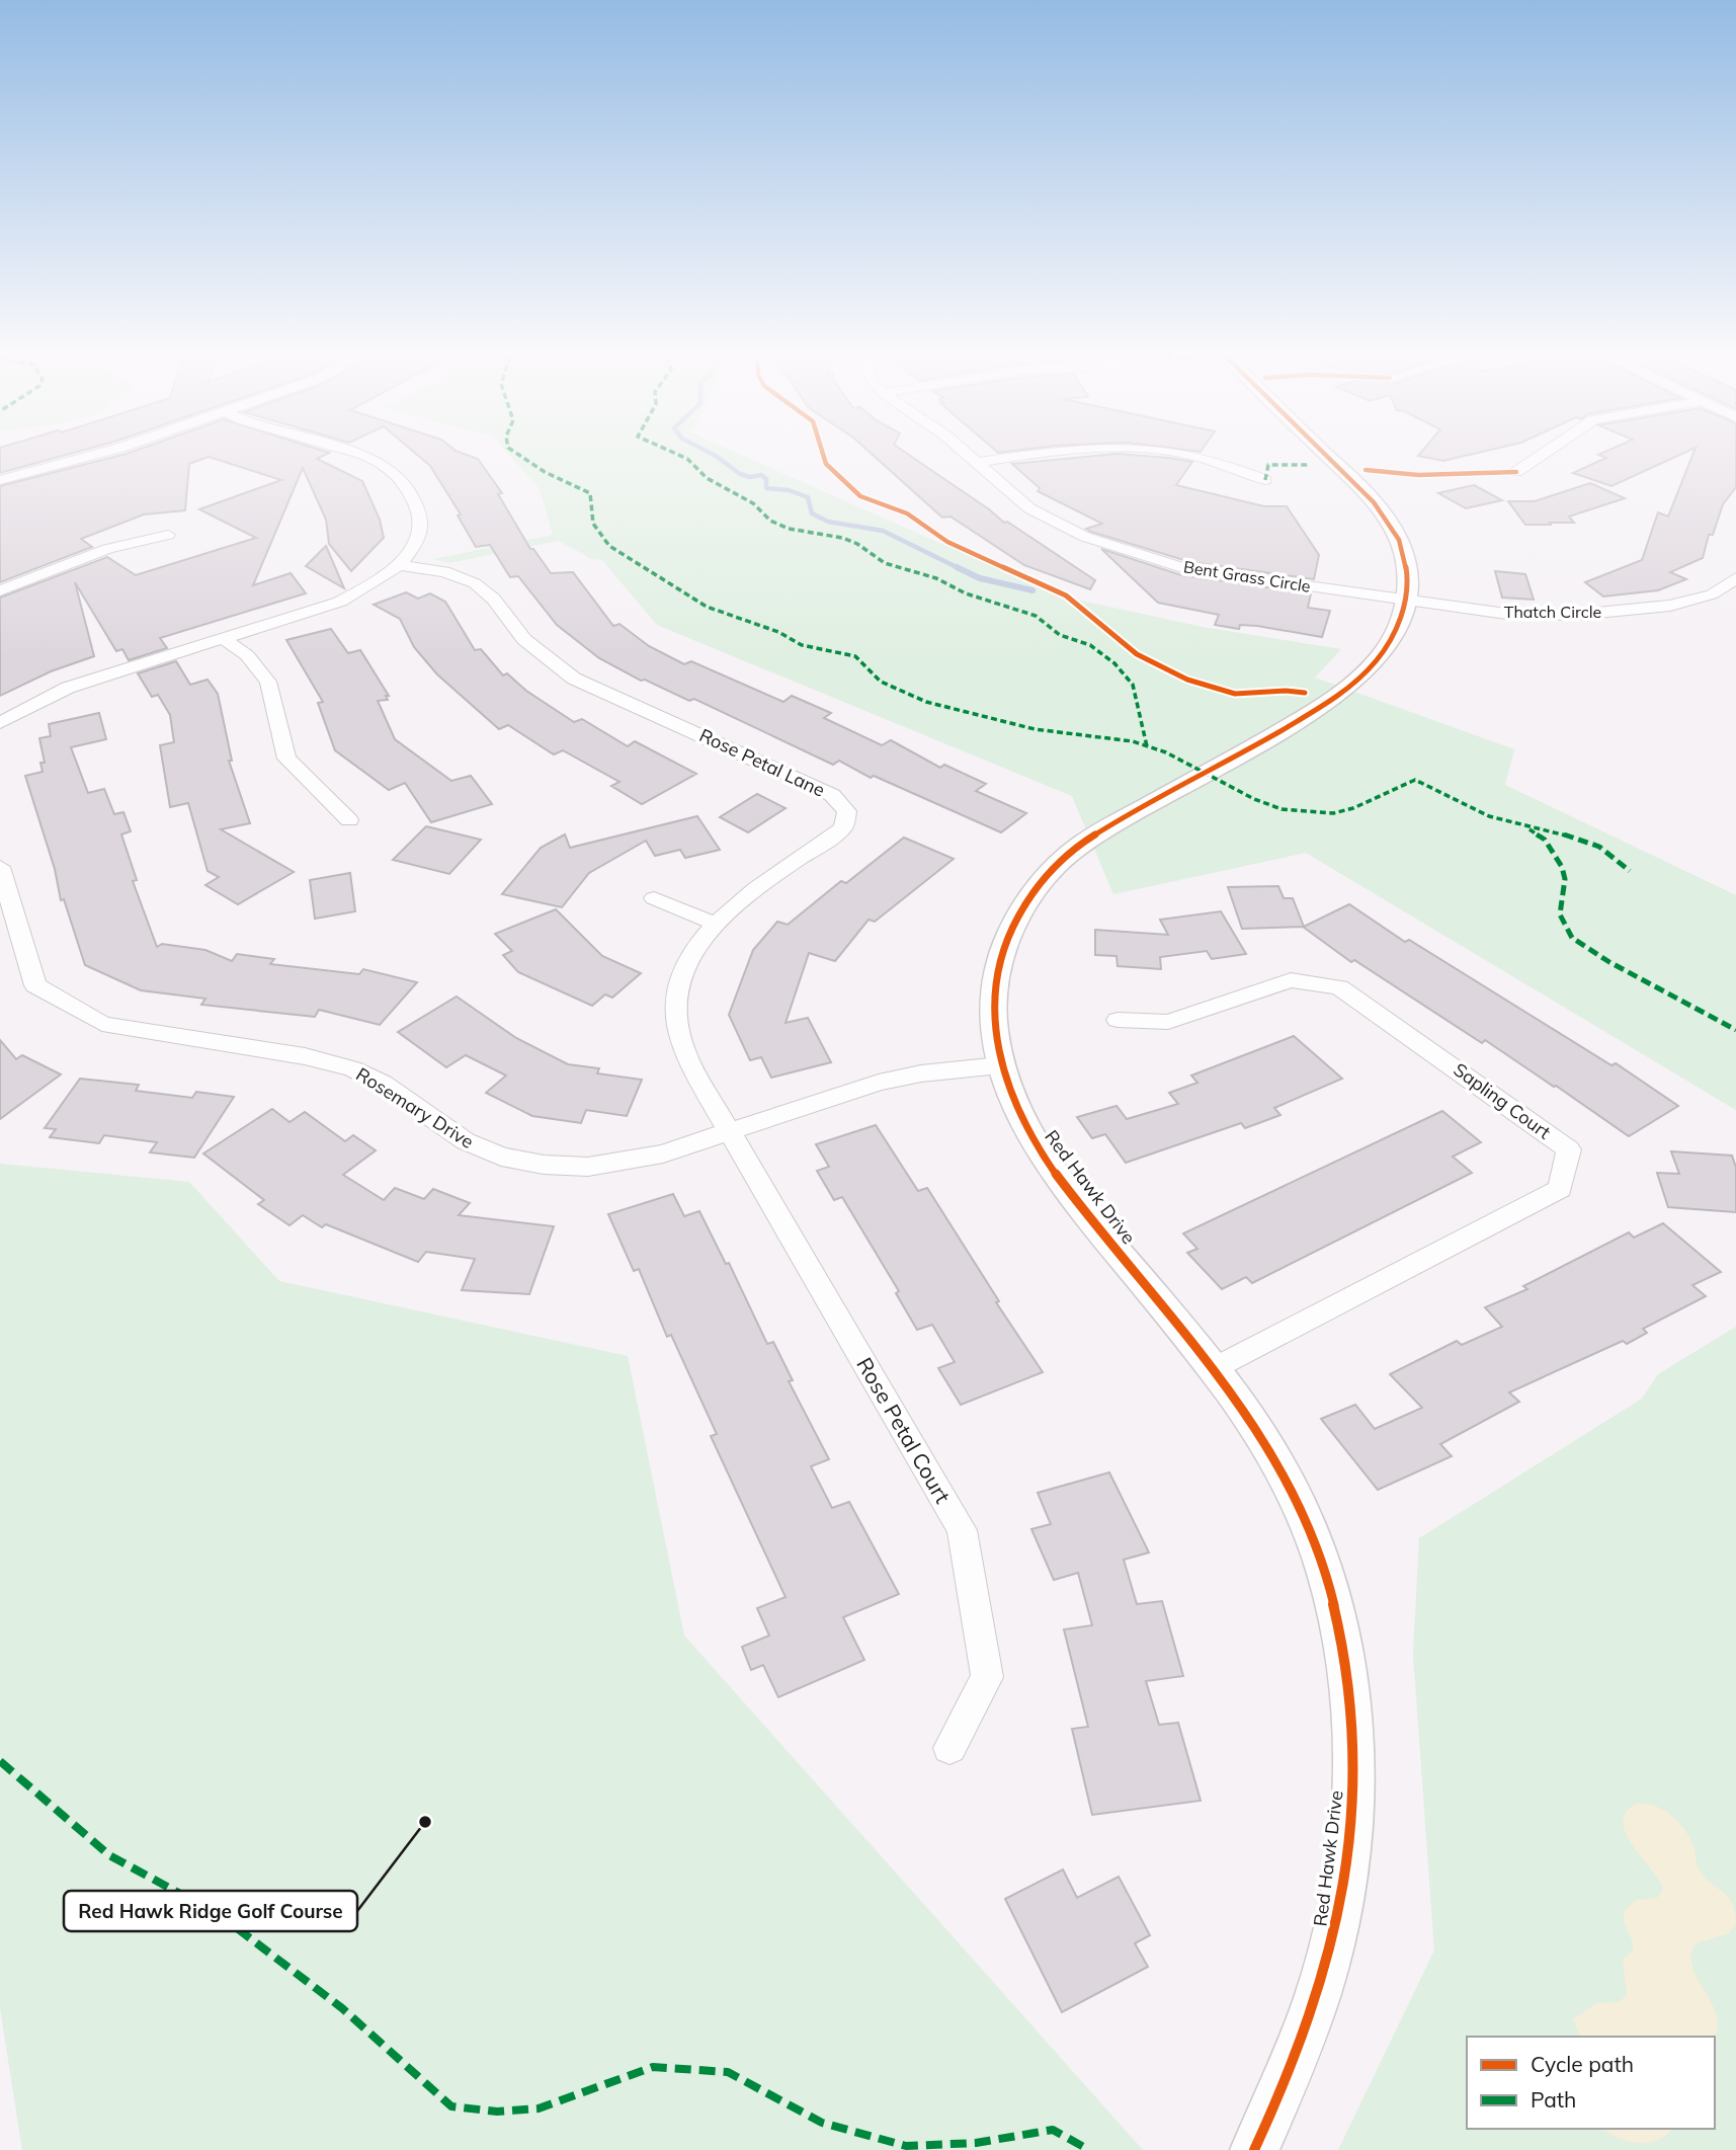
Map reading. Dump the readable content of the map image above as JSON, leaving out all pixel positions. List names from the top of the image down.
{
  "streets": {
    "street": [
      "Bent Grass Circle",
      "Thatch Circle",
      "Rose Petal Lane",
      "Sapling Court",
      "Rosemary Drive",
      "Red Hawk Drive",
      "Rose Petal Court"
    ]
  },
  "crossings": [
    ["Bent Grass Circle", "Thatch Circle"],
    ["Bent Grass Circle", "Red Hawk Drive"],
    ["Thatch Circle", "Red Hawk Drive"],
    ["Rose Petal Lane", "Rosemary Drive"],
    ["Rose Petal Lane", "Rose Petal Court"],
    ["Sapling Court", "Red Hawk Drive"],
    ["Rosemary Drive", "Red Hawk Drive"],
    ["Rosemary Drive", "Rose Petal Court"]
  ],
  "places": ["Red Hawk Ridge Golf Course"],
  "legend": ["Cycle path", "Path"]
}
